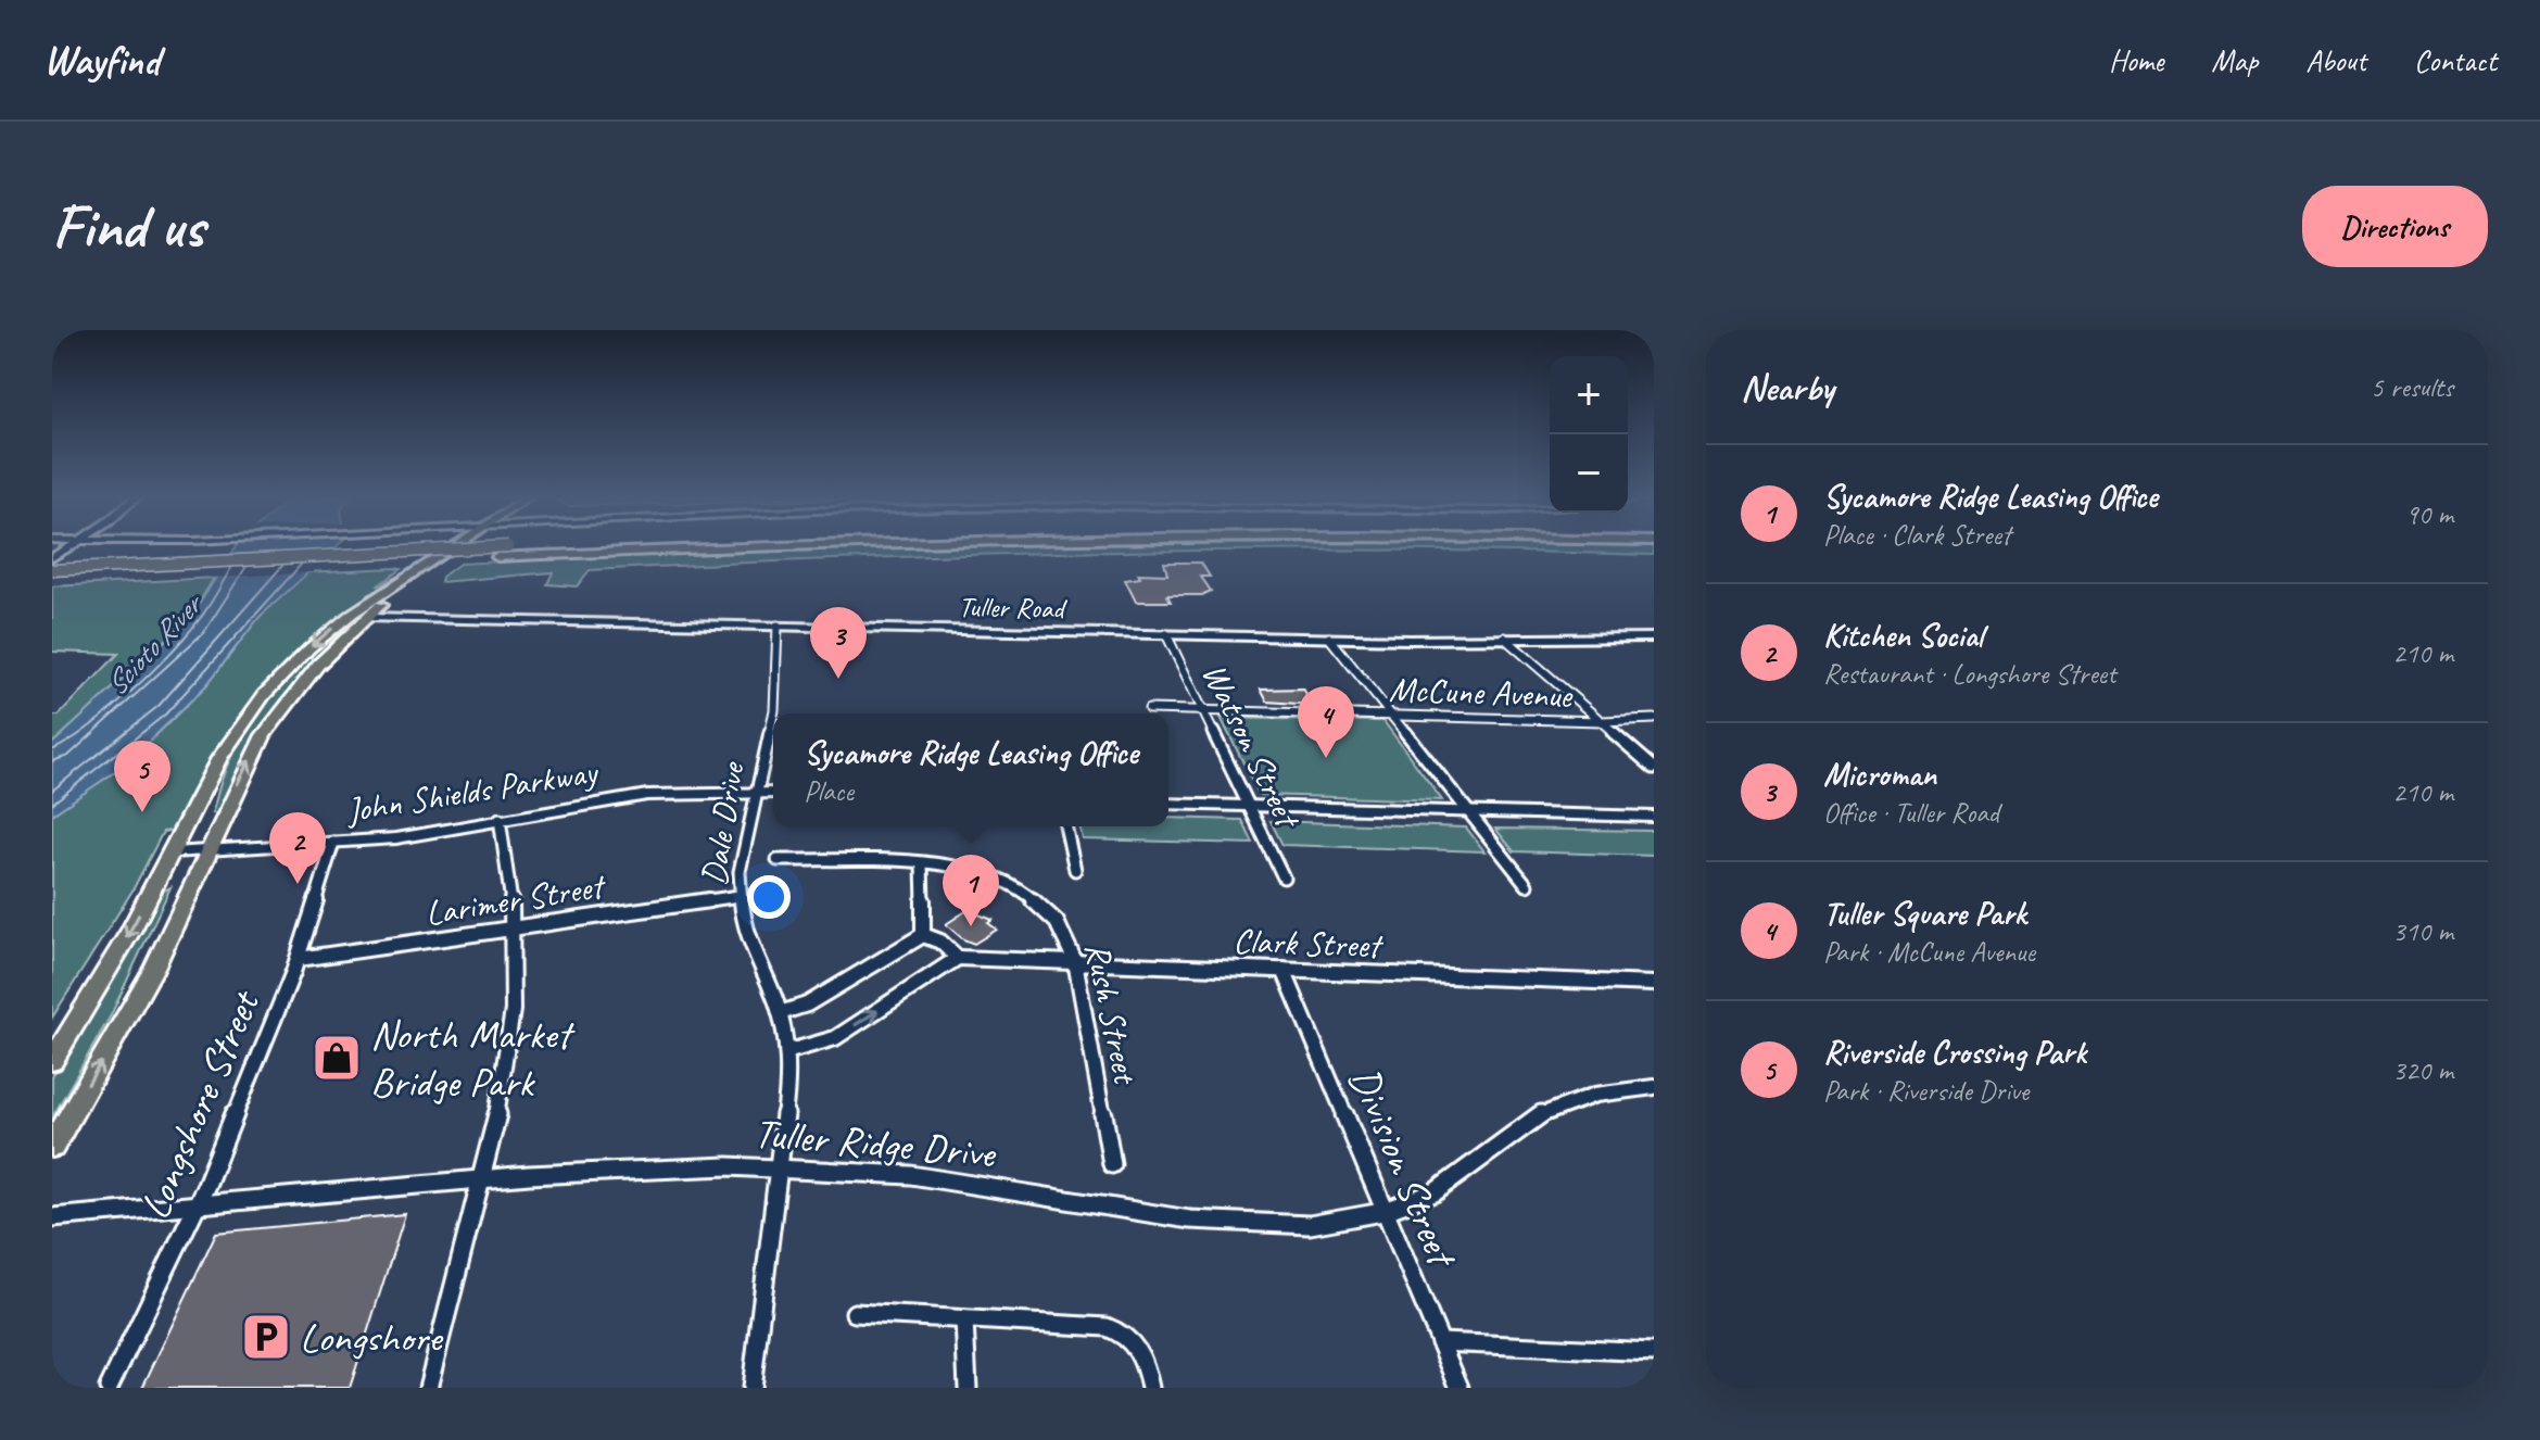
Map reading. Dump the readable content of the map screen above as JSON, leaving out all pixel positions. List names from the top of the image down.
{
  "streets": {
    "main road": ["Tuller Road", "John Shields Parkway"],
    "street": [
      "McCune Avenue",
      "Watson Street",
      "Dale Drive",
      "Larimer Street",
      "Clark Street",
      "Rush Street",
      "Longshore Street",
      "Tuller Ridge Drive",
      "Division Street"
    ]
  },
  "crossings": [
    ["Tuller Road", "Watson Street"],
    ["Tuller Road", "Dale Drive"],
    ["McCune Avenue", "Watson Street"],
    ["John Shields Parkway", "Dale Drive"],
    ["John Shields Parkway", "Longshore Street"],
    ["Dale Drive", "Larimer Street"],
    ["Dale Drive", "Tuller Ridge Drive"],
    ["Larimer Street", "Longshore Street"],
    ["Clark Street", "Rush Street"],
    ["Clark Street", "Division Street"],
    ["Longshore Street", "Tuller Ridge Drive"],
    ["Tuller Ridge Drive", "Division Street"]
  ],
  "water": ["Scioto River"],
  "places": {
    "shop": ["North Market Bridge Park"],
    "parking": ["Longshore"]
  },
  "page": {
    "header": "Wayfind",
    "nav": [
      "Home",
      "Map",
      "About",
      "Contact"
    ],
    "buttons": "Directions",
    "title": "Find us",
    "heading": ["Nearby", "5 results"],
    "map_buttons": ["+", "−"],
    "list": [
      {
        "mark": "1",
        "name": "Sycamore Ridge Leasing Office",
        "note": "Place · Clark Street",
        "value": "90 m"
      },
      {
        "mark": "2",
        "name": "Kitchen Social",
        "note": "Restaurant · Longshore Street",
        "value": "210 m"
      },
      {
        "mark": "3",
        "name": "Microman",
        "note": "Office · Tuller Road",
        "value": "210 m"
      },
      {
        "mark": "4",
        "name": "Tuller Square Park",
        "note": "Park · McCune Avenue",
        "value": "310 m"
      },
      {
        "mark": "5",
        "name": "Riverside Crossing Park",
        "note": "Park · Riverside Drive",
        "value": "320 m"
      }
    ],
    "pins": [
      "3",
      "4",
      "5",
      "2",
      "1"
    ],
    "popup": ["Sycamore Ridge Leasing Office", "Place"]
  }
}
